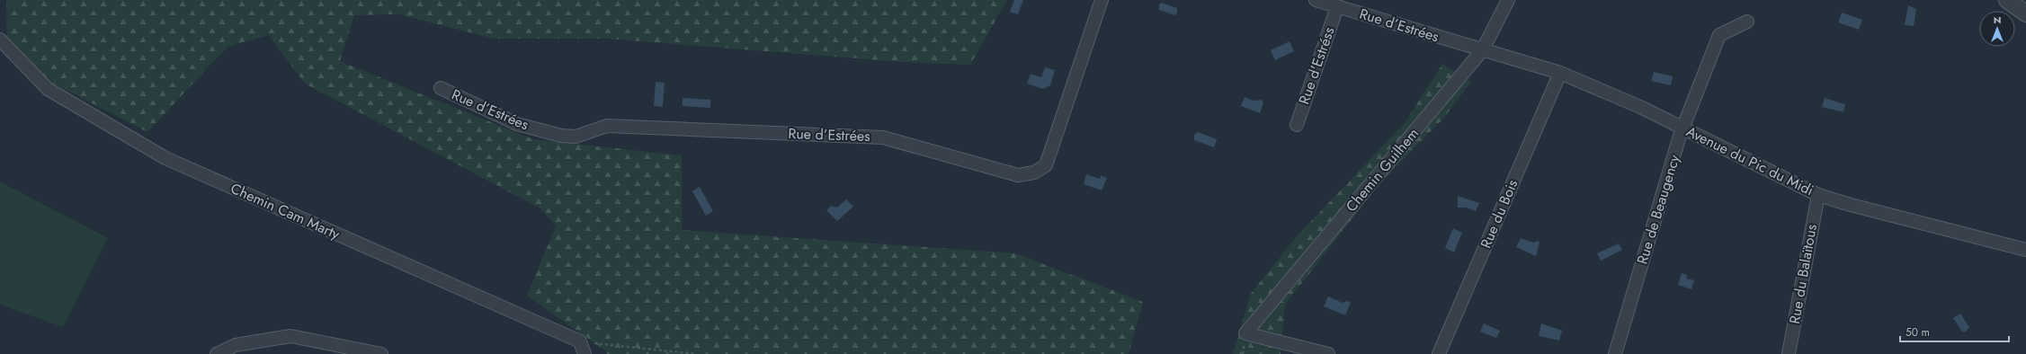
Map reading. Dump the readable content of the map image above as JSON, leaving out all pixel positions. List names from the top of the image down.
{
  "streets": {
    "street": [
      "Rue d’Estrées",
      "Rue d'Estréss",
      "Avenue du Pic du Midi",
      "Chemin Guilhem",
      "Rue de Beaugency",
      "Chemin Cam Marty",
      "Rue du Bois",
      "Rue du Balaïtous"
    ]
  },
  "crossings": [
    ["Rue d’Estrées", "Rue d'Estréss"],
    ["Rue d’Estrées", "Avenue du Pic du Midi"],
    ["Rue d’Estrées", "Chemin Guilhem"],
    ["Avenue du Pic du Midi", "Chemin Guilhem"],
    ["Avenue du Pic du Midi", "Rue de Beaugency"],
    ["Avenue du Pic du Midi", "Rue du Bois"],
    ["Avenue du Pic du Midi", "Rue du Balaïtous"]
  ],
  "scale_bar": "50 m",
  "north": "top"
}
